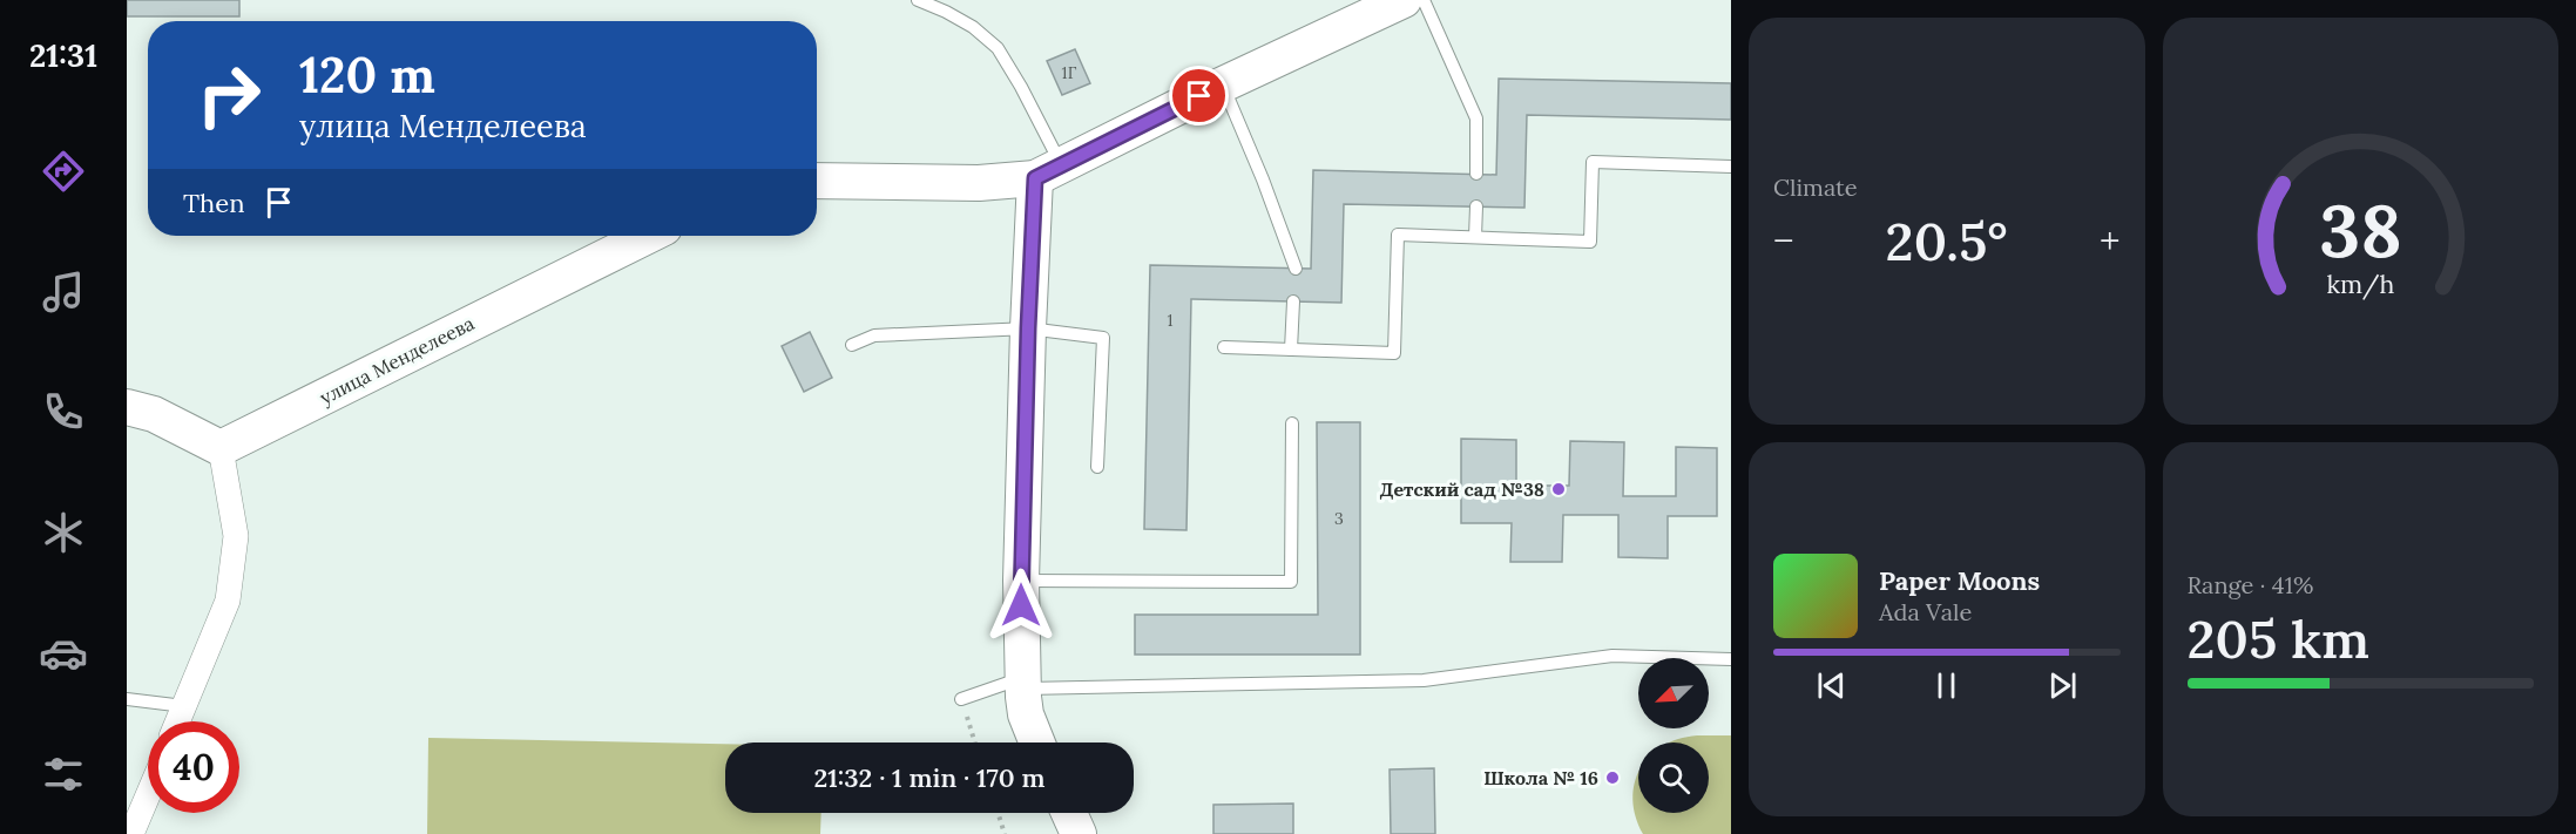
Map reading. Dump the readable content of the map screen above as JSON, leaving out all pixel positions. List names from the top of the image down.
{
  "streets": {
    "street": ["улица Менделеева"]
  },
  "places": ["Детский сад №38", "Школа № 16"],
  "house_numbers": ["1Г", "1", "3"],
  "north": "bottom left",
  "page": {
    "tabs": "21:31",
    "tile": [
      "Climate",
      ["Range · 41%", "205 km"]
    ],
    "turn": ["120 m", "улица Менделеева"],
    "then": "Then",
    "heat": ["−", "20.5°", "+"],
    "song": ["Paper Moons", "Ada Vale"],
    "limit": "40",
    "trip": "21:32 · 1 min · 170 m",
    "gauge": ["38", "km/h"]
  }
}
